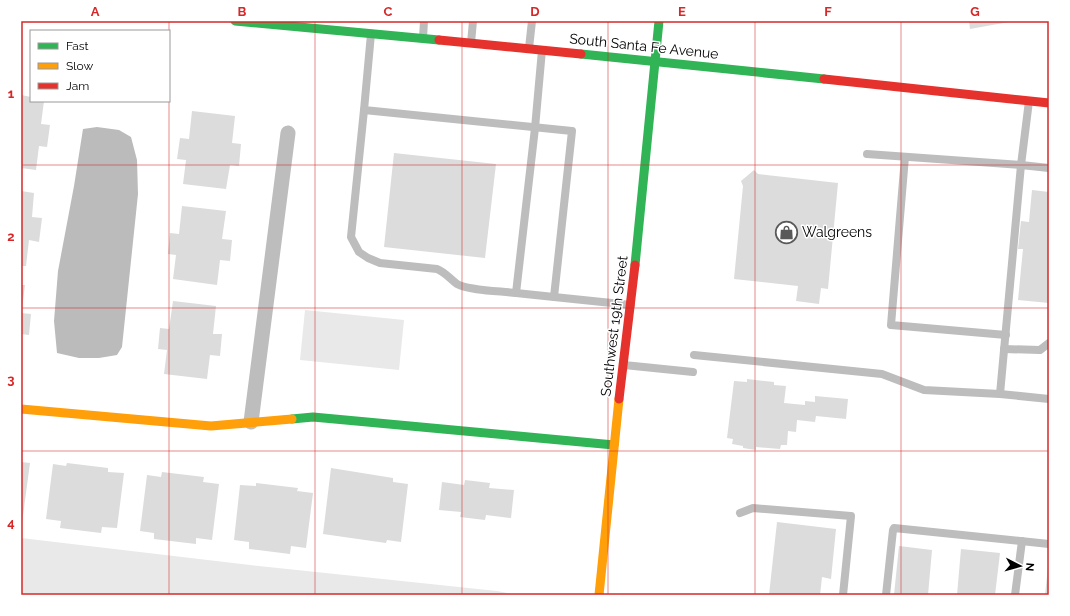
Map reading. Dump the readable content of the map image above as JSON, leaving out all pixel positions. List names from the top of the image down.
{
  "streets": {
    "street": ["South Santa Fe Avenue", "Southwest 19th Street"]
  },
  "crossings": [
    ["South Santa Fe Avenue", "Southwest 19th Street"]
  ],
  "places": {
    "shop": ["Walgreens"]
  },
  "legend": ["Fast", "Slow", "Jam"],
  "north": "right",
  "grid": {
    "columns": [
      "A",
      "B",
      "C",
      "D",
      "E",
      "F",
      "G"
    ],
    "rows": [
      "1",
      "2",
      "3",
      "4"
    ]
  }
}
